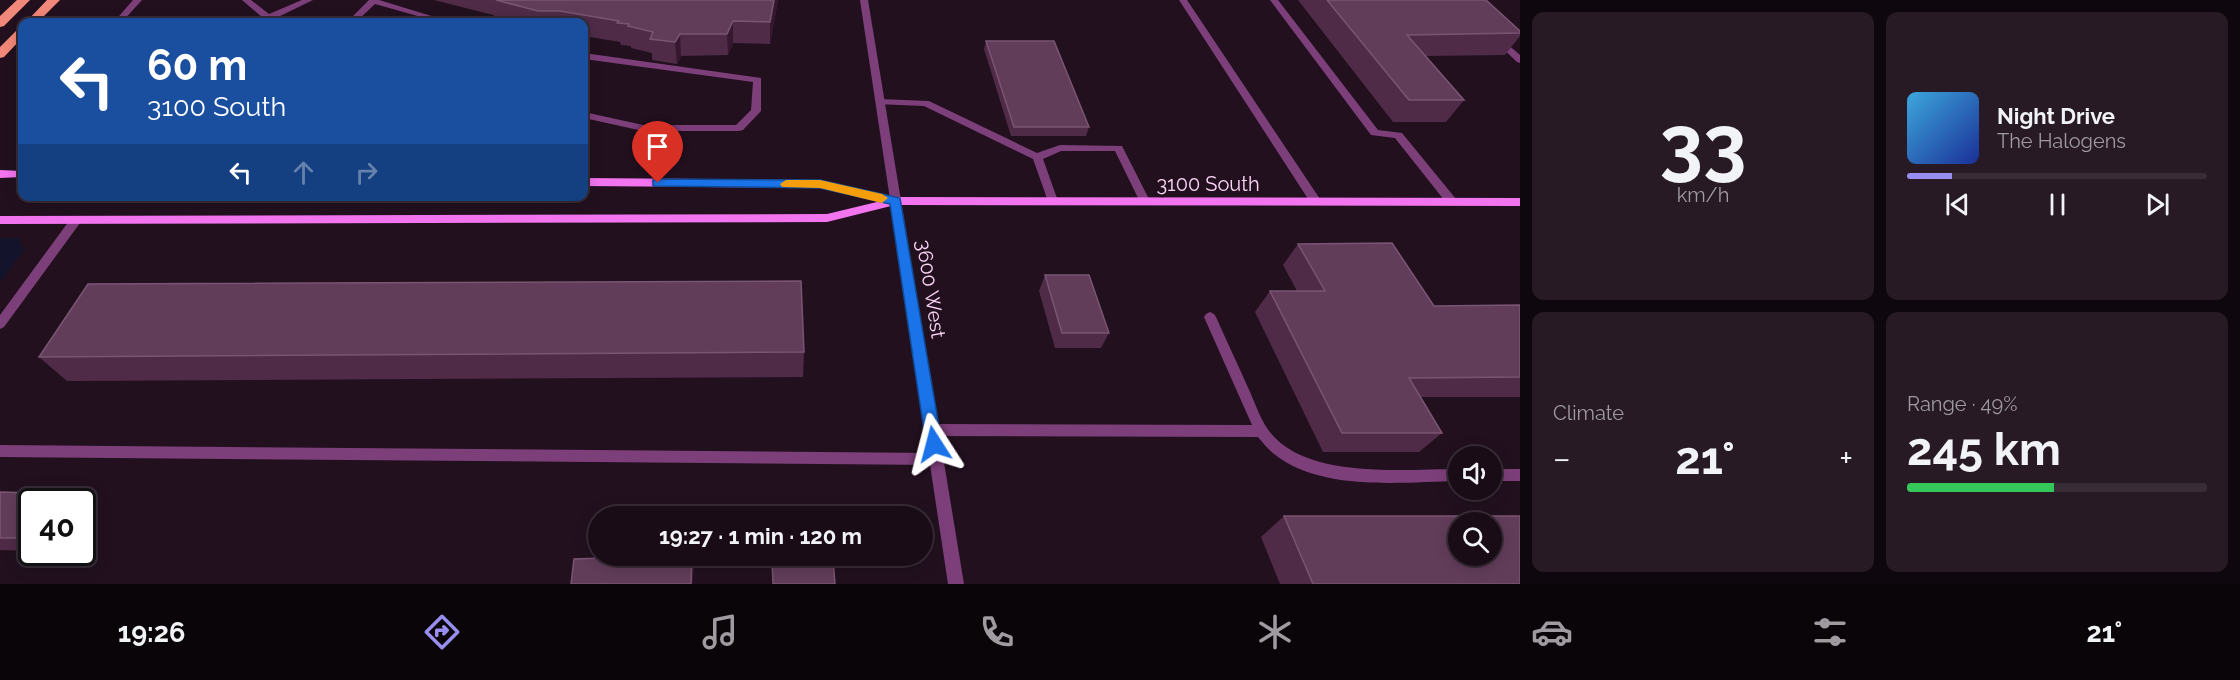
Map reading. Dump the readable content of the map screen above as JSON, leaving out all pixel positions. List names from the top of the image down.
{
  "streets": {
    "main road": ["3100 South"],
    "street": ["3600 West"]
  },
  "crossings": [
    ["3100 South", "3600 West"]
  ],
  "page": {
    "tile": [
      ["33", "km/h"],
      "Climate",
      ["Range · 49%", "245 km"]
    ],
    "turn": ["60 m", "3100 South"],
    "song": ["Night Drive", "The Halogens"],
    "heat": ["−", "21°", "+"],
    "limit": "40",
    "trip": "19:27 · 1 min · 120 m",
    "tabs": ["19:26", "21°"]
  }
}
